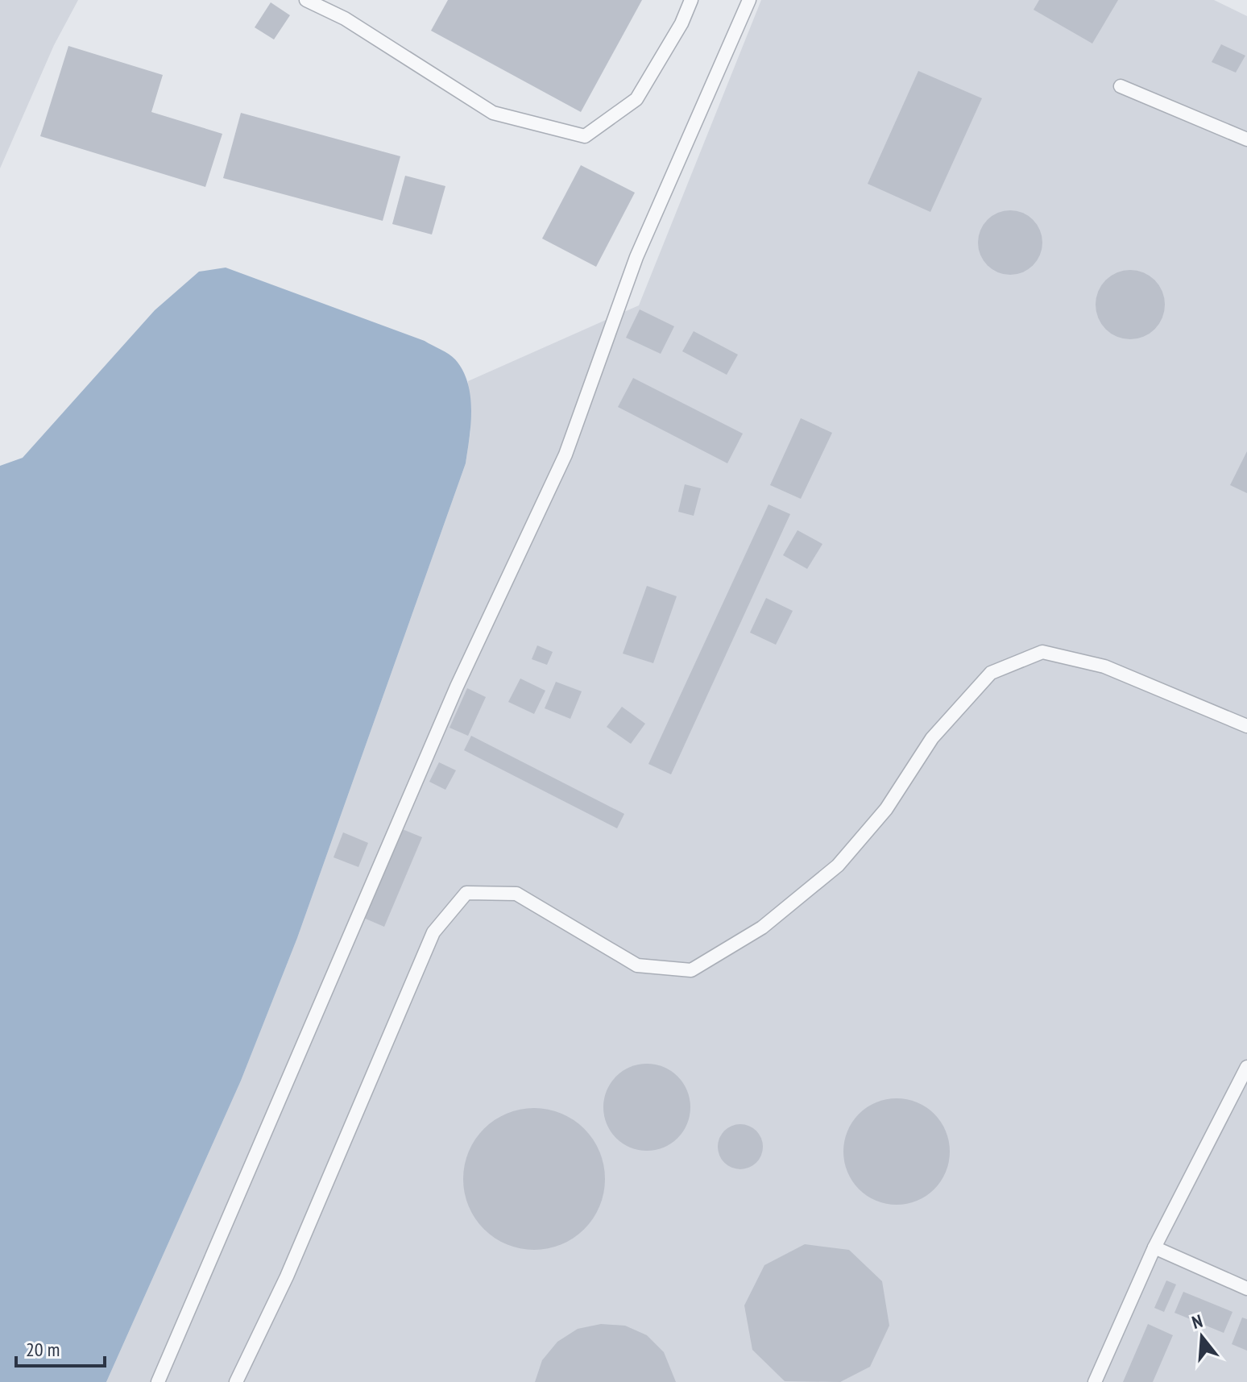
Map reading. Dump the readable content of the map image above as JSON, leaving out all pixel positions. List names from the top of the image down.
{
  "scale_bar": "20 m",
  "north": "top"
}
